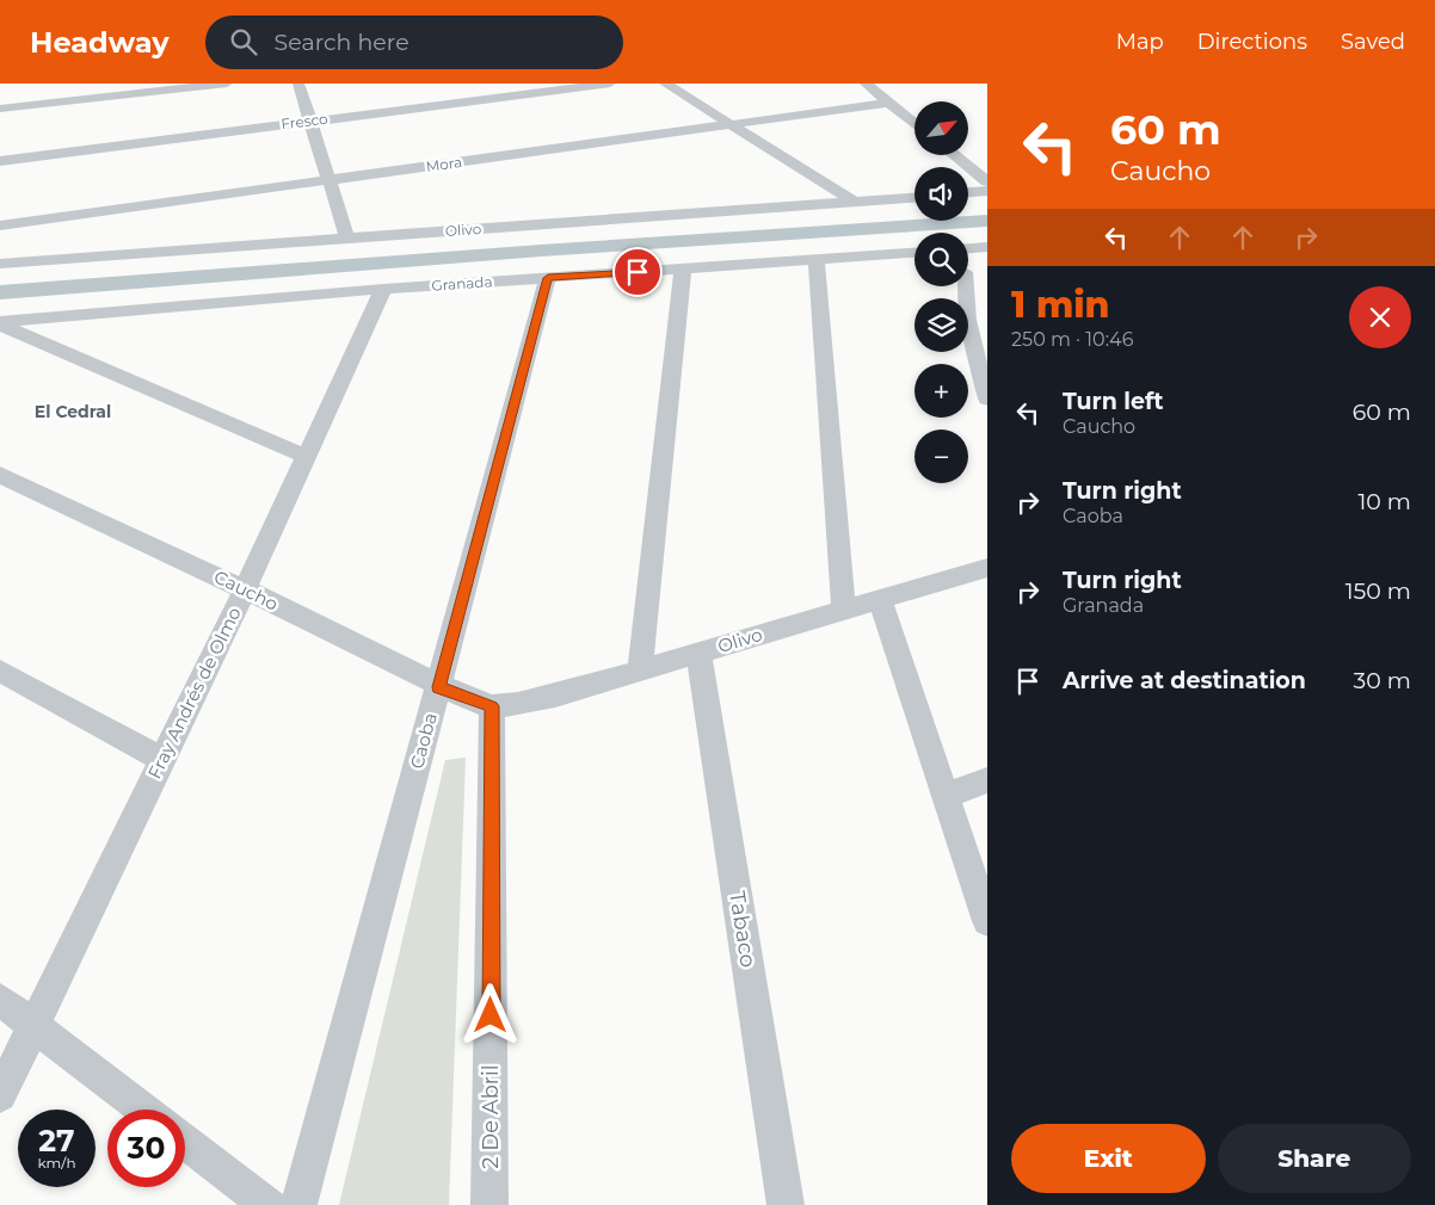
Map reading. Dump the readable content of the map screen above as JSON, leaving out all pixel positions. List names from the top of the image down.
{
  "streets": {
    "street": [
      "Fresco",
      "Mora",
      "Olivo",
      "Granada",
      "Caucho",
      "Fray Andrés de Olmo",
      "Caoba",
      "Tabaco",
      "2 De Abril"
    ]
  },
  "crossings": [
    ["Olivo", "Caucho"],
    ["Olivo", "Tabaco"],
    ["Olivo", "2 De Abril"],
    ["Granada", "Fray Andrés de Olmo"],
    ["Granada", "Caoba"],
    ["Caucho", "Fray Andrés de Olmo"],
    ["Caucho", "Caoba"],
    ["Caucho", "2 De Abril"]
  ],
  "districts": ["El Cedral"],
  "north": "top right",
  "page": {
    "header": "Headway",
    "search": "Search here",
    "nav": ["Map", "Directions", "Saved"],
    "turn": ["60 m", "Caucho"],
    "map_buttons": ["+", "−"],
    "heading": ["1 min", "250 m · 10:46"],
    "list": [
      {
        "name": "Turn left",
        "note": "Caucho",
        "value": "60 m"
      },
      {
        "name": "Turn right",
        "note": "Caoba",
        "value": "10 m"
      },
      {
        "name": "Turn right",
        "note": "Granada",
        "value": "150 m"
      },
      {
        "name": "Arrive at destination",
        "value": "30 m"
      }
    ],
    "speed": "27 km/h",
    "limit": "30",
    "buttons": ["Exit", "Share"]
  }
}
